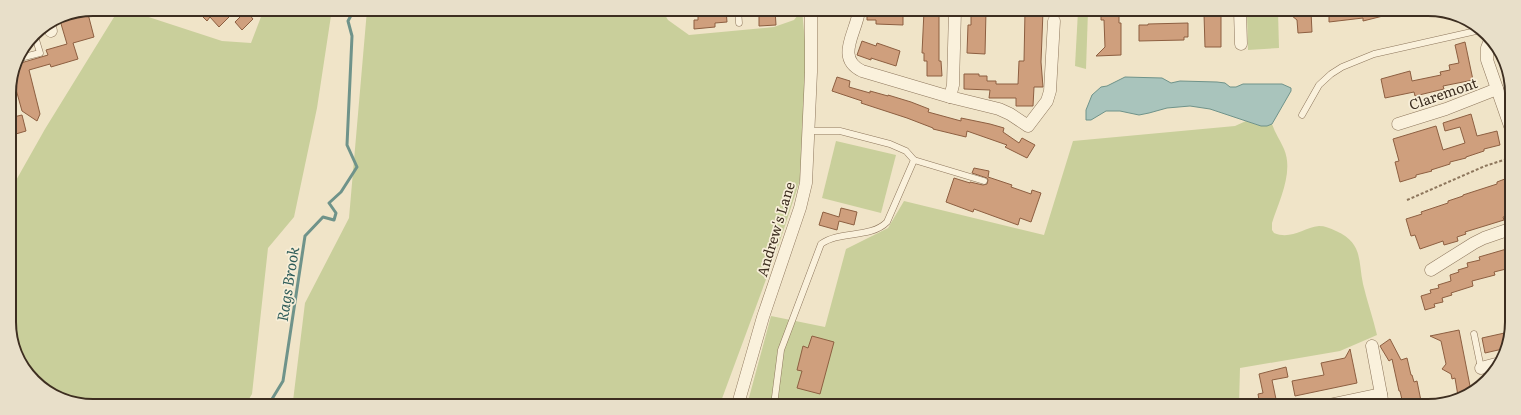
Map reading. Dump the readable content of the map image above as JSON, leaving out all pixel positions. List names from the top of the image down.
{
  "streets": {
    "street": ["Claremont", "Andrew's Lane"]
  },
  "water": ["Rags Brook"]
}
